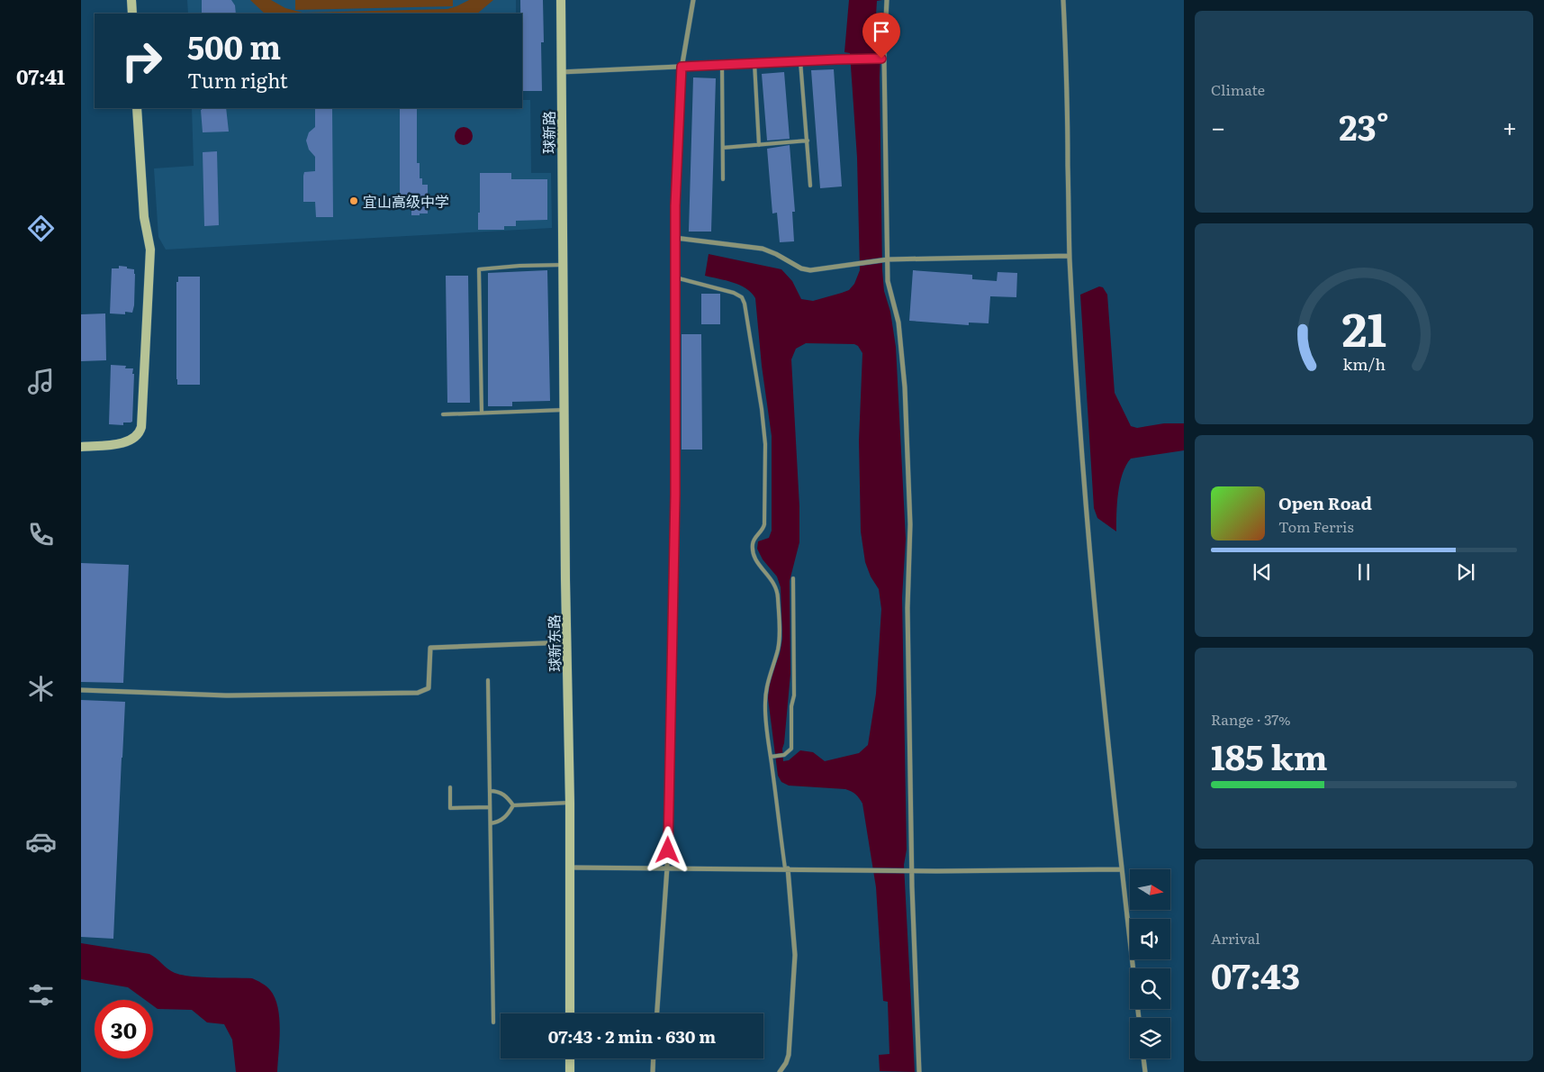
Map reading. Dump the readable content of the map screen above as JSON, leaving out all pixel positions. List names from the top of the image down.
{
  "streets": {
    "street": ["球新路", "球新东路"]
  },
  "crossings": [
    ["球新路", "球新东路"]
  ],
  "places": ["宜山高级中学"],
  "north": "right",
  "page": {
    "tabs": "07:41",
    "tile": [
      "Climate",
      ["Range · 37%", "185 km"],
      ["Arrival", "07:43"]
    ],
    "turn": ["500 m", "Turn right"],
    "heat": ["−", "23°", "+"],
    "song": ["Open Road", "Tom Ferris"],
    "limit": "30",
    "trip": "07:43 · 2 min · 630 m",
    "gauge": ["21", "km/h"]
  }
}
